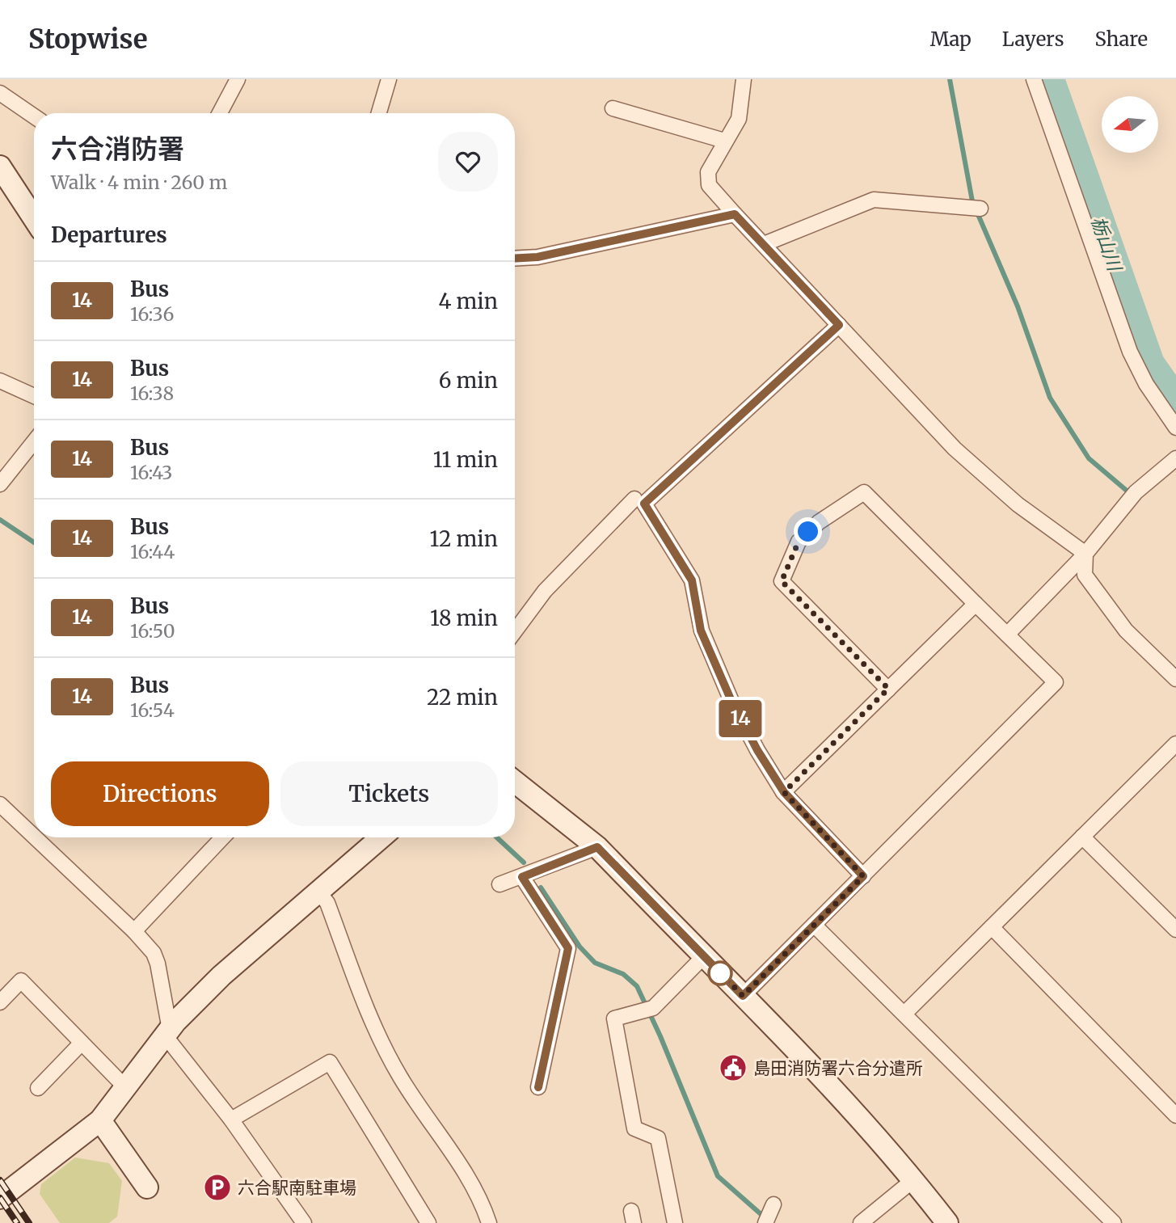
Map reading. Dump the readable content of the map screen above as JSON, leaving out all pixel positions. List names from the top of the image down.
{
  "water": ["栃山川"],
  "places": {
    "public building": ["島田消防署六合分遣所"],
    "parking": ["六合駅南駐車場"]
  },
  "lines": ["bus line 14"],
  "north": "left",
  "page": {
    "header": "Stopwise",
    "nav": ["Map", "Layers", "Share"],
    "on_map": "14",
    "heading": [
      ["六合消防署", "Walk · 4 min · 260 m"],
      "Departures"
    ],
    "list": [
      {
        "mark": "14",
        "name": "Bus",
        "note": "16:36",
        "value": "4 min"
      },
      {
        "mark": "14",
        "name": "Bus",
        "note": "16:38",
        "value": "6 min"
      },
      {
        "mark": "14",
        "name": "Bus",
        "note": "16:43",
        "value": "11 min"
      },
      {
        "mark": "14",
        "name": "Bus",
        "note": "16:44",
        "value": "12 min"
      },
      {
        "mark": "14",
        "name": "Bus",
        "note": "16:50",
        "value": "18 min"
      },
      {
        "mark": "14",
        "name": "Bus",
        "note": "16:54",
        "value": "22 min"
      }
    ],
    "buttons": ["Directions", "Tickets"]
  }
}
